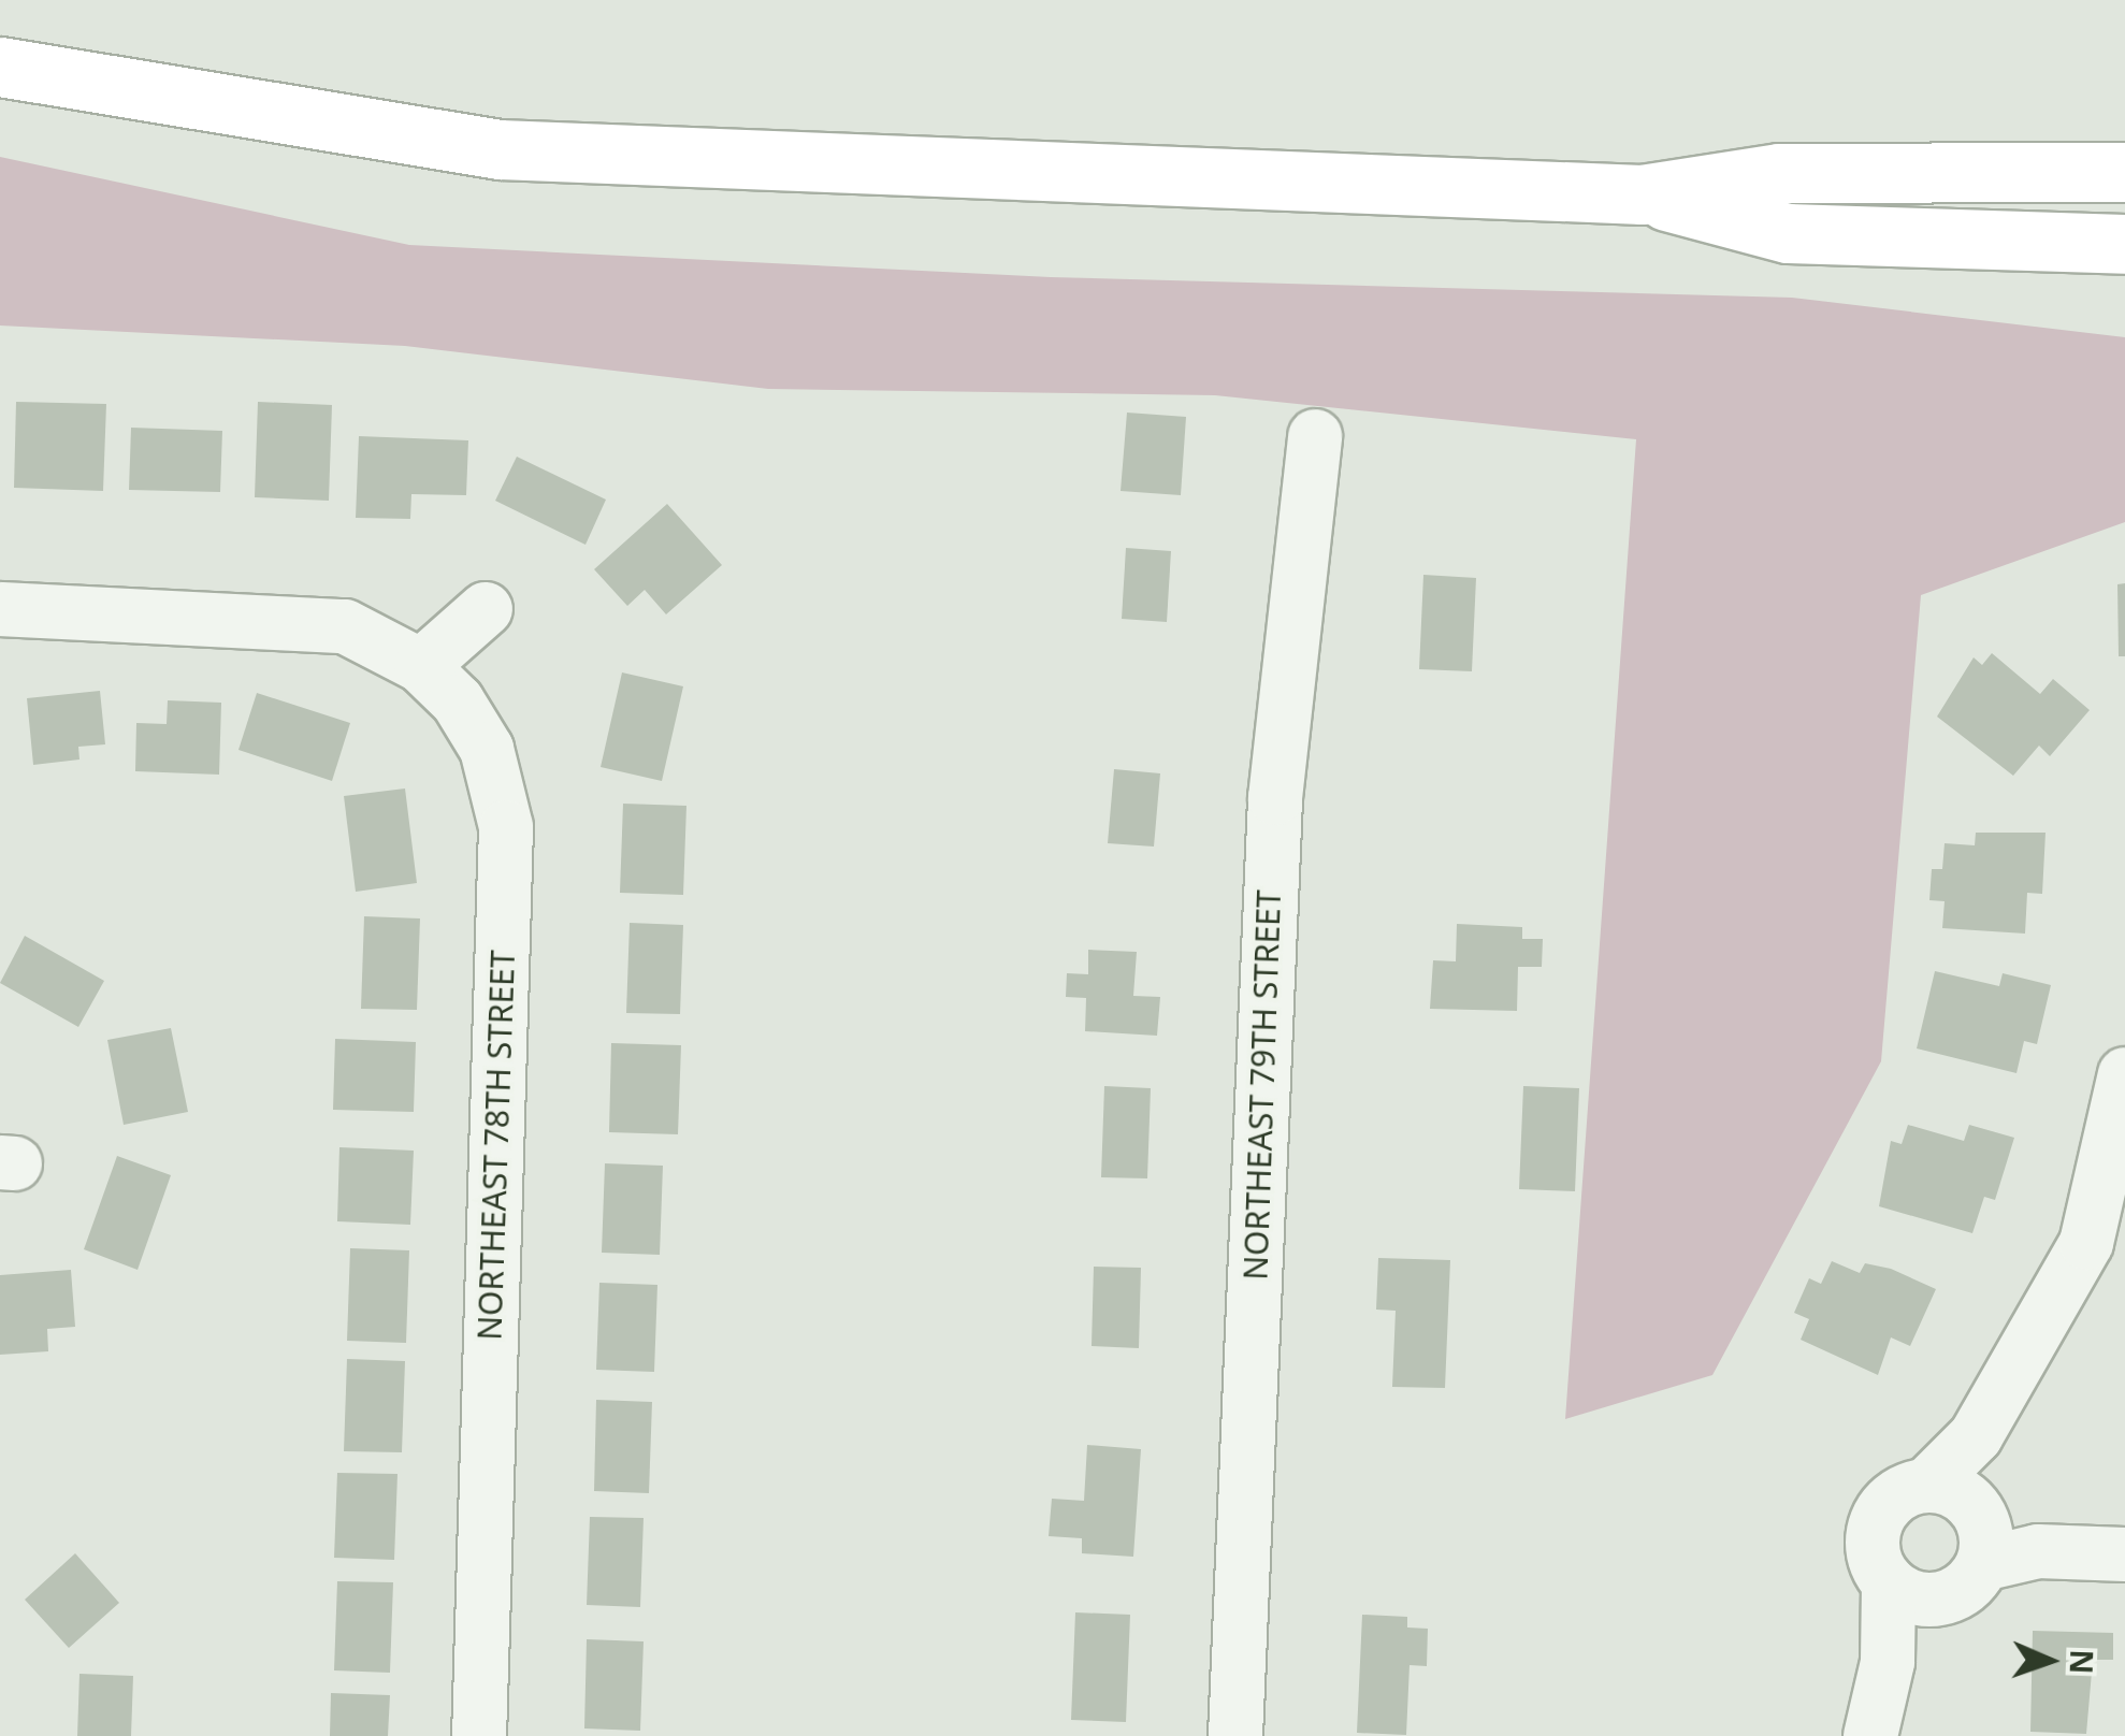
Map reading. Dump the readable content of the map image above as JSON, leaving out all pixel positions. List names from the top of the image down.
{
  "streets": {
    "street": ["NORTHEAST 79TH STREET", "NORTHEAST 78TH STREET"]
  },
  "north": "right"
}
